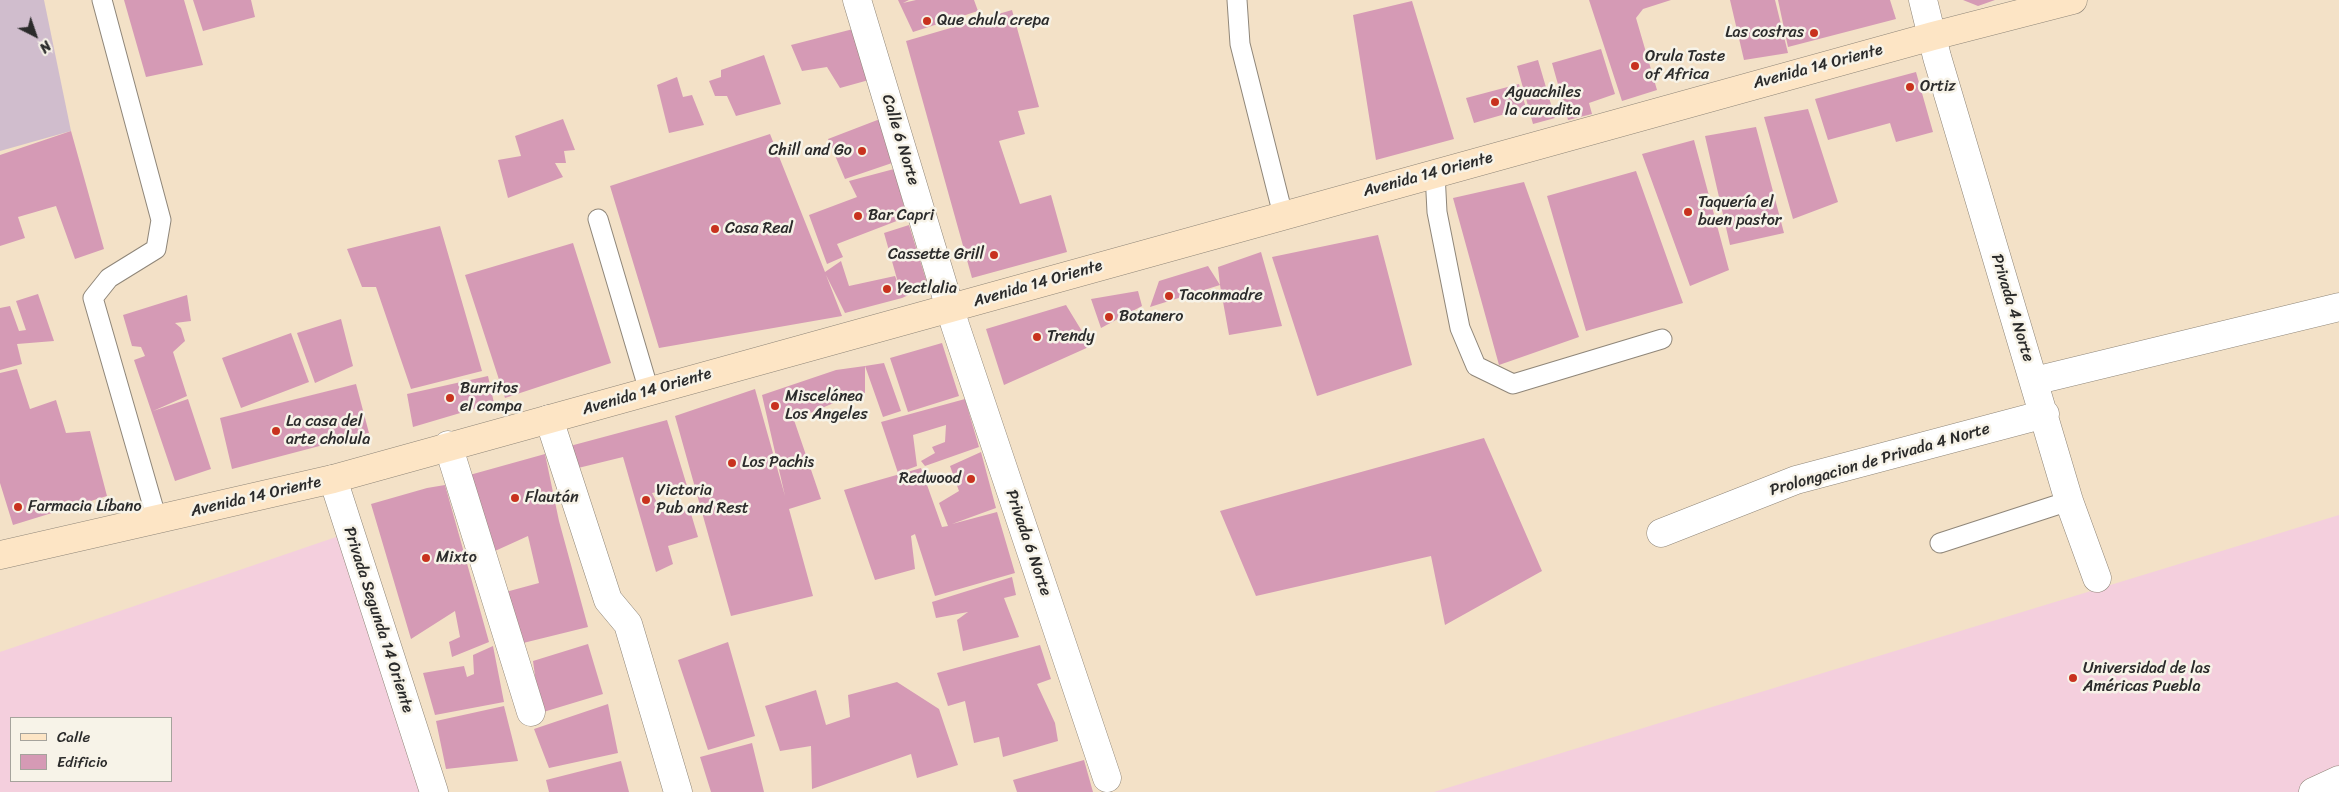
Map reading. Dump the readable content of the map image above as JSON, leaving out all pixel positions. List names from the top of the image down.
{
  "streets": {
    "main road": ["Avenida 14 Oriente"],
    "street": [
      "Calle 6 Norte",
      "Privada 4 Norte",
      "Prolongacion de Privada 4 Norte",
      "Privada 6 Norte",
      "Privada Segunda 14 Oriente"
    ]
  },
  "crossings": [
    ["Avenida 14 Oriente", "Calle 6 Norte"],
    ["Avenida 14 Oriente", "Privada 4 Norte"],
    ["Avenida 14 Oriente", "Privada 6 Norte"],
    ["Avenida 14 Oriente", "Privada Segunda 14 Oriente"],
    ["Calle 6 Norte", "Privada 6 Norte"],
    ["Privada 4 Norte", "Prolongacion de Privada 4 Norte"]
  ],
  "places": [
    "Que chula crepa",
    "Las costras",
    "Orula Taste of Africa",
    "Ortiz",
    "Aguachiles la curadita",
    "Chill and Go",
    "Taquería el buen pastor",
    "Bar Capri",
    "Casa Real",
    "Cassette Grill",
    "Yectlalia",
    "Taconmadre",
    "Botanero",
    "Trendy",
    "Burritos el compa",
    "Miscelánea Los Angeles",
    "La casa del arte cholula",
    "Los Pachis",
    "Redwood",
    "Flaután",
    "Victoria Pub and Rest",
    "Farmacia Líbano",
    "Mixto",
    "Universidad de las Américas Puebla"
  ],
  "legend": ["Calle", "Edificio"],
  "north": "bottom right"
}
